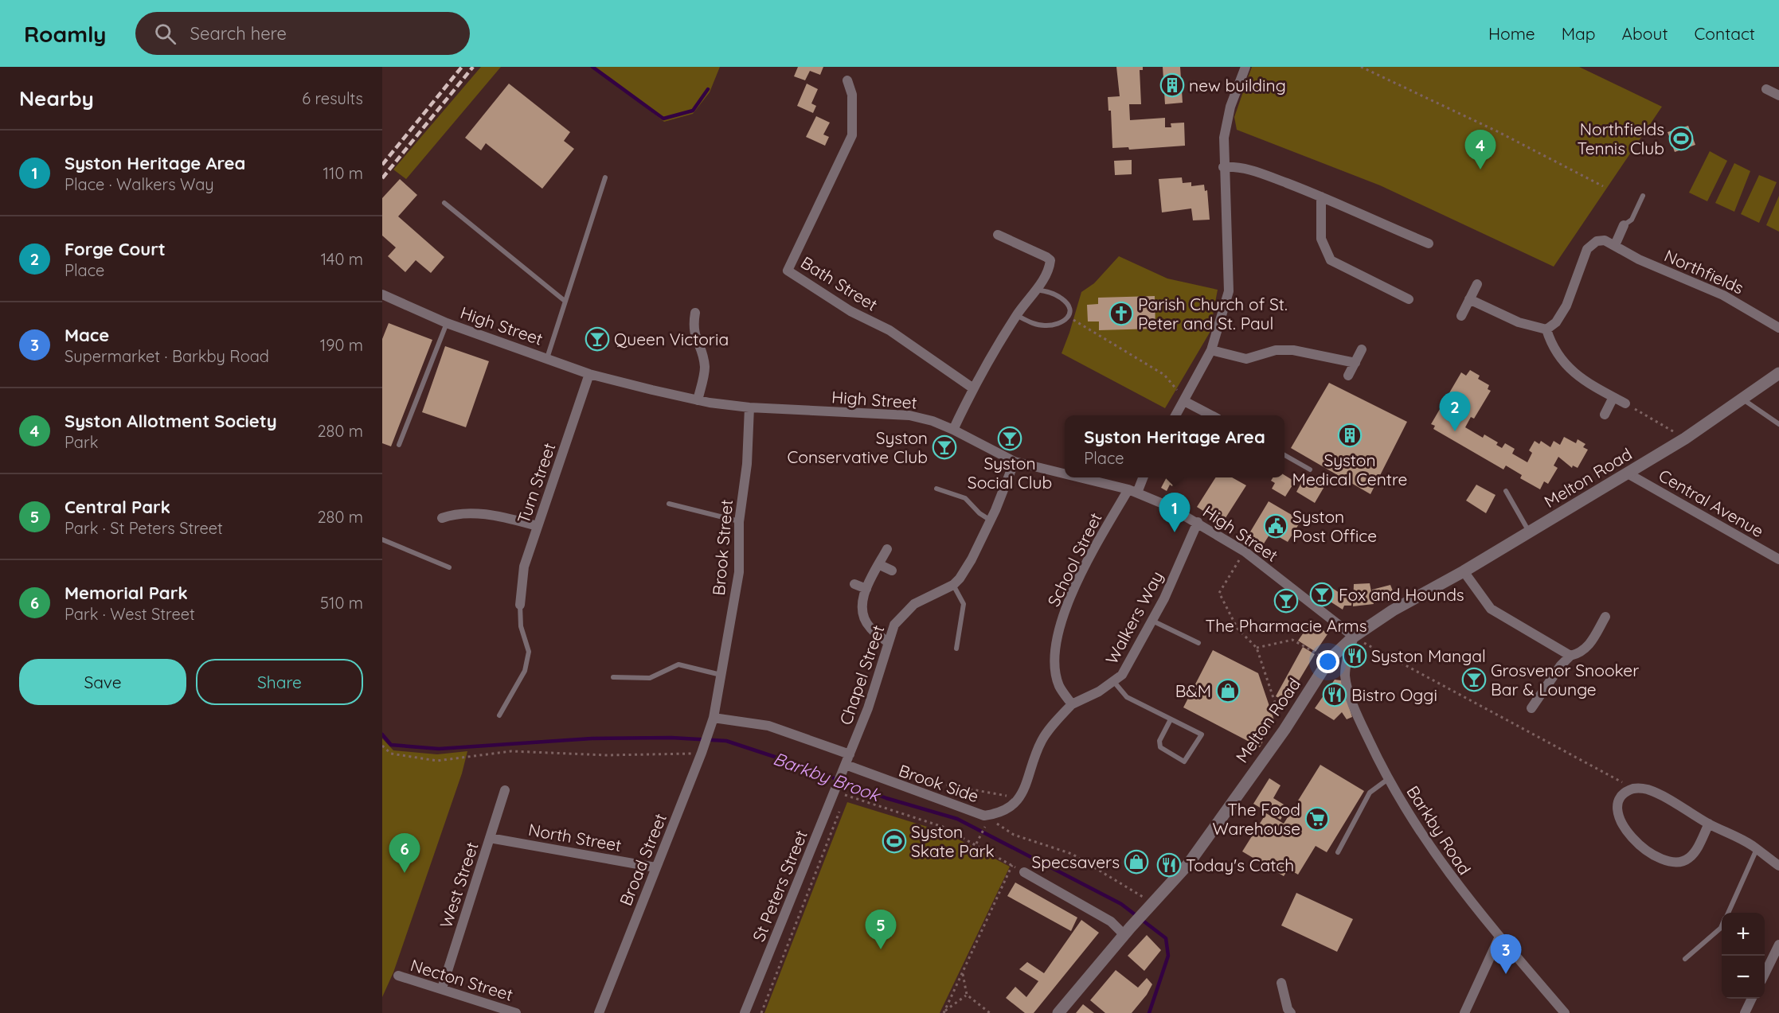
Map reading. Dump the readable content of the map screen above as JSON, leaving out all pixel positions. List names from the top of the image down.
{
  "streets": {
    "street": [
      "Northfields",
      "Bath Street",
      "High Street",
      "Melton Road",
      "Turn Street",
      "Central Avenue",
      "Brook Street",
      "School Street",
      "Walkers Way",
      "Chapel Street",
      "Brook Side",
      "Barkby Road",
      "North Street",
      "Broad Street",
      "West Street",
      "St Peters Street",
      "Necton Street"
    ]
  },
  "crossings": [
    ["High Street", "Melton Road"],
    ["High Street", "Turn Street"],
    ["High Street", "Brook Street"],
    ["High Street", "School Street"],
    ["High Street", "Walkers Way"],
    ["High Street", "Barkby Road"],
    ["Melton Road", "Central Avenue"],
    ["Melton Road", "Barkby Road"],
    ["Brook Street", "Broad Street"],
    ["School Street", "Walkers Way"],
    ["Chapel Street", "Brook Side"],
    ["Chapel Street", "St Peters Street"],
    ["Brook Side", "St Peters Street"],
    ["North Street", "Broad Street"],
    ["North Street", "West Street"],
    ["West Street", "Necton Street"]
  ],
  "water": ["Barkby Brook"],
  "places": {
    "building": ["new building", "Syston Medical Centre"],
    "sports": ["Northfields Tennis Club", "Syston Skate Park"],
    "church": ["Parish Church of St. Peter and St. Paul"],
    "bar": [
      "Queen Victoria",
      "Syston Social Club",
      "Syston Conservative Club",
      "Fox and Hounds",
      "The Pharmacie Arms",
      "Grosvenor Snooker Bar & Lounge"
    ],
    "public building": ["Syston Post Office"],
    "restaurant": ["Syston Mangal", "Bistro Oggi", "Today's Catch"],
    "shop": ["B&M", "Specsavers"],
    "supermarket": ["The Food Warehouse"]
  },
  "page": {
    "header": "Roamly",
    "search": "Search here",
    "nav": [
      "Home",
      "Map",
      "About",
      "Contact"
    ],
    "heading": ["Nearby", "6 results"],
    "list": [
      {
        "mark": "1",
        "name": "Syston Heritage Area",
        "note": "Place · Walkers Way",
        "value": "110 m"
      },
      {
        "mark": "2",
        "name": "Forge Court",
        "note": "Place",
        "value": "140 m"
      },
      {
        "mark": "3",
        "name": "Mace",
        "note": "Supermarket · Barkby Road",
        "value": "190 m"
      },
      {
        "mark": "4",
        "name": "Syston Allotment Society",
        "note": "Park",
        "value": "280 m"
      },
      {
        "mark": "5",
        "name": "Central Park",
        "note": "Park · St Peters Street",
        "value": "280 m"
      },
      {
        "mark": "6",
        "name": "Memorial Park",
        "note": "Park · West Street",
        "value": "510 m"
      }
    ],
    "pins": [
      "4",
      "2",
      "1",
      "6",
      "5",
      "3"
    ],
    "popup": ["Syston Heritage Area", "Place"],
    "buttons": ["Save", "Share"],
    "map_buttons": ["+", "−"]
  }
}
